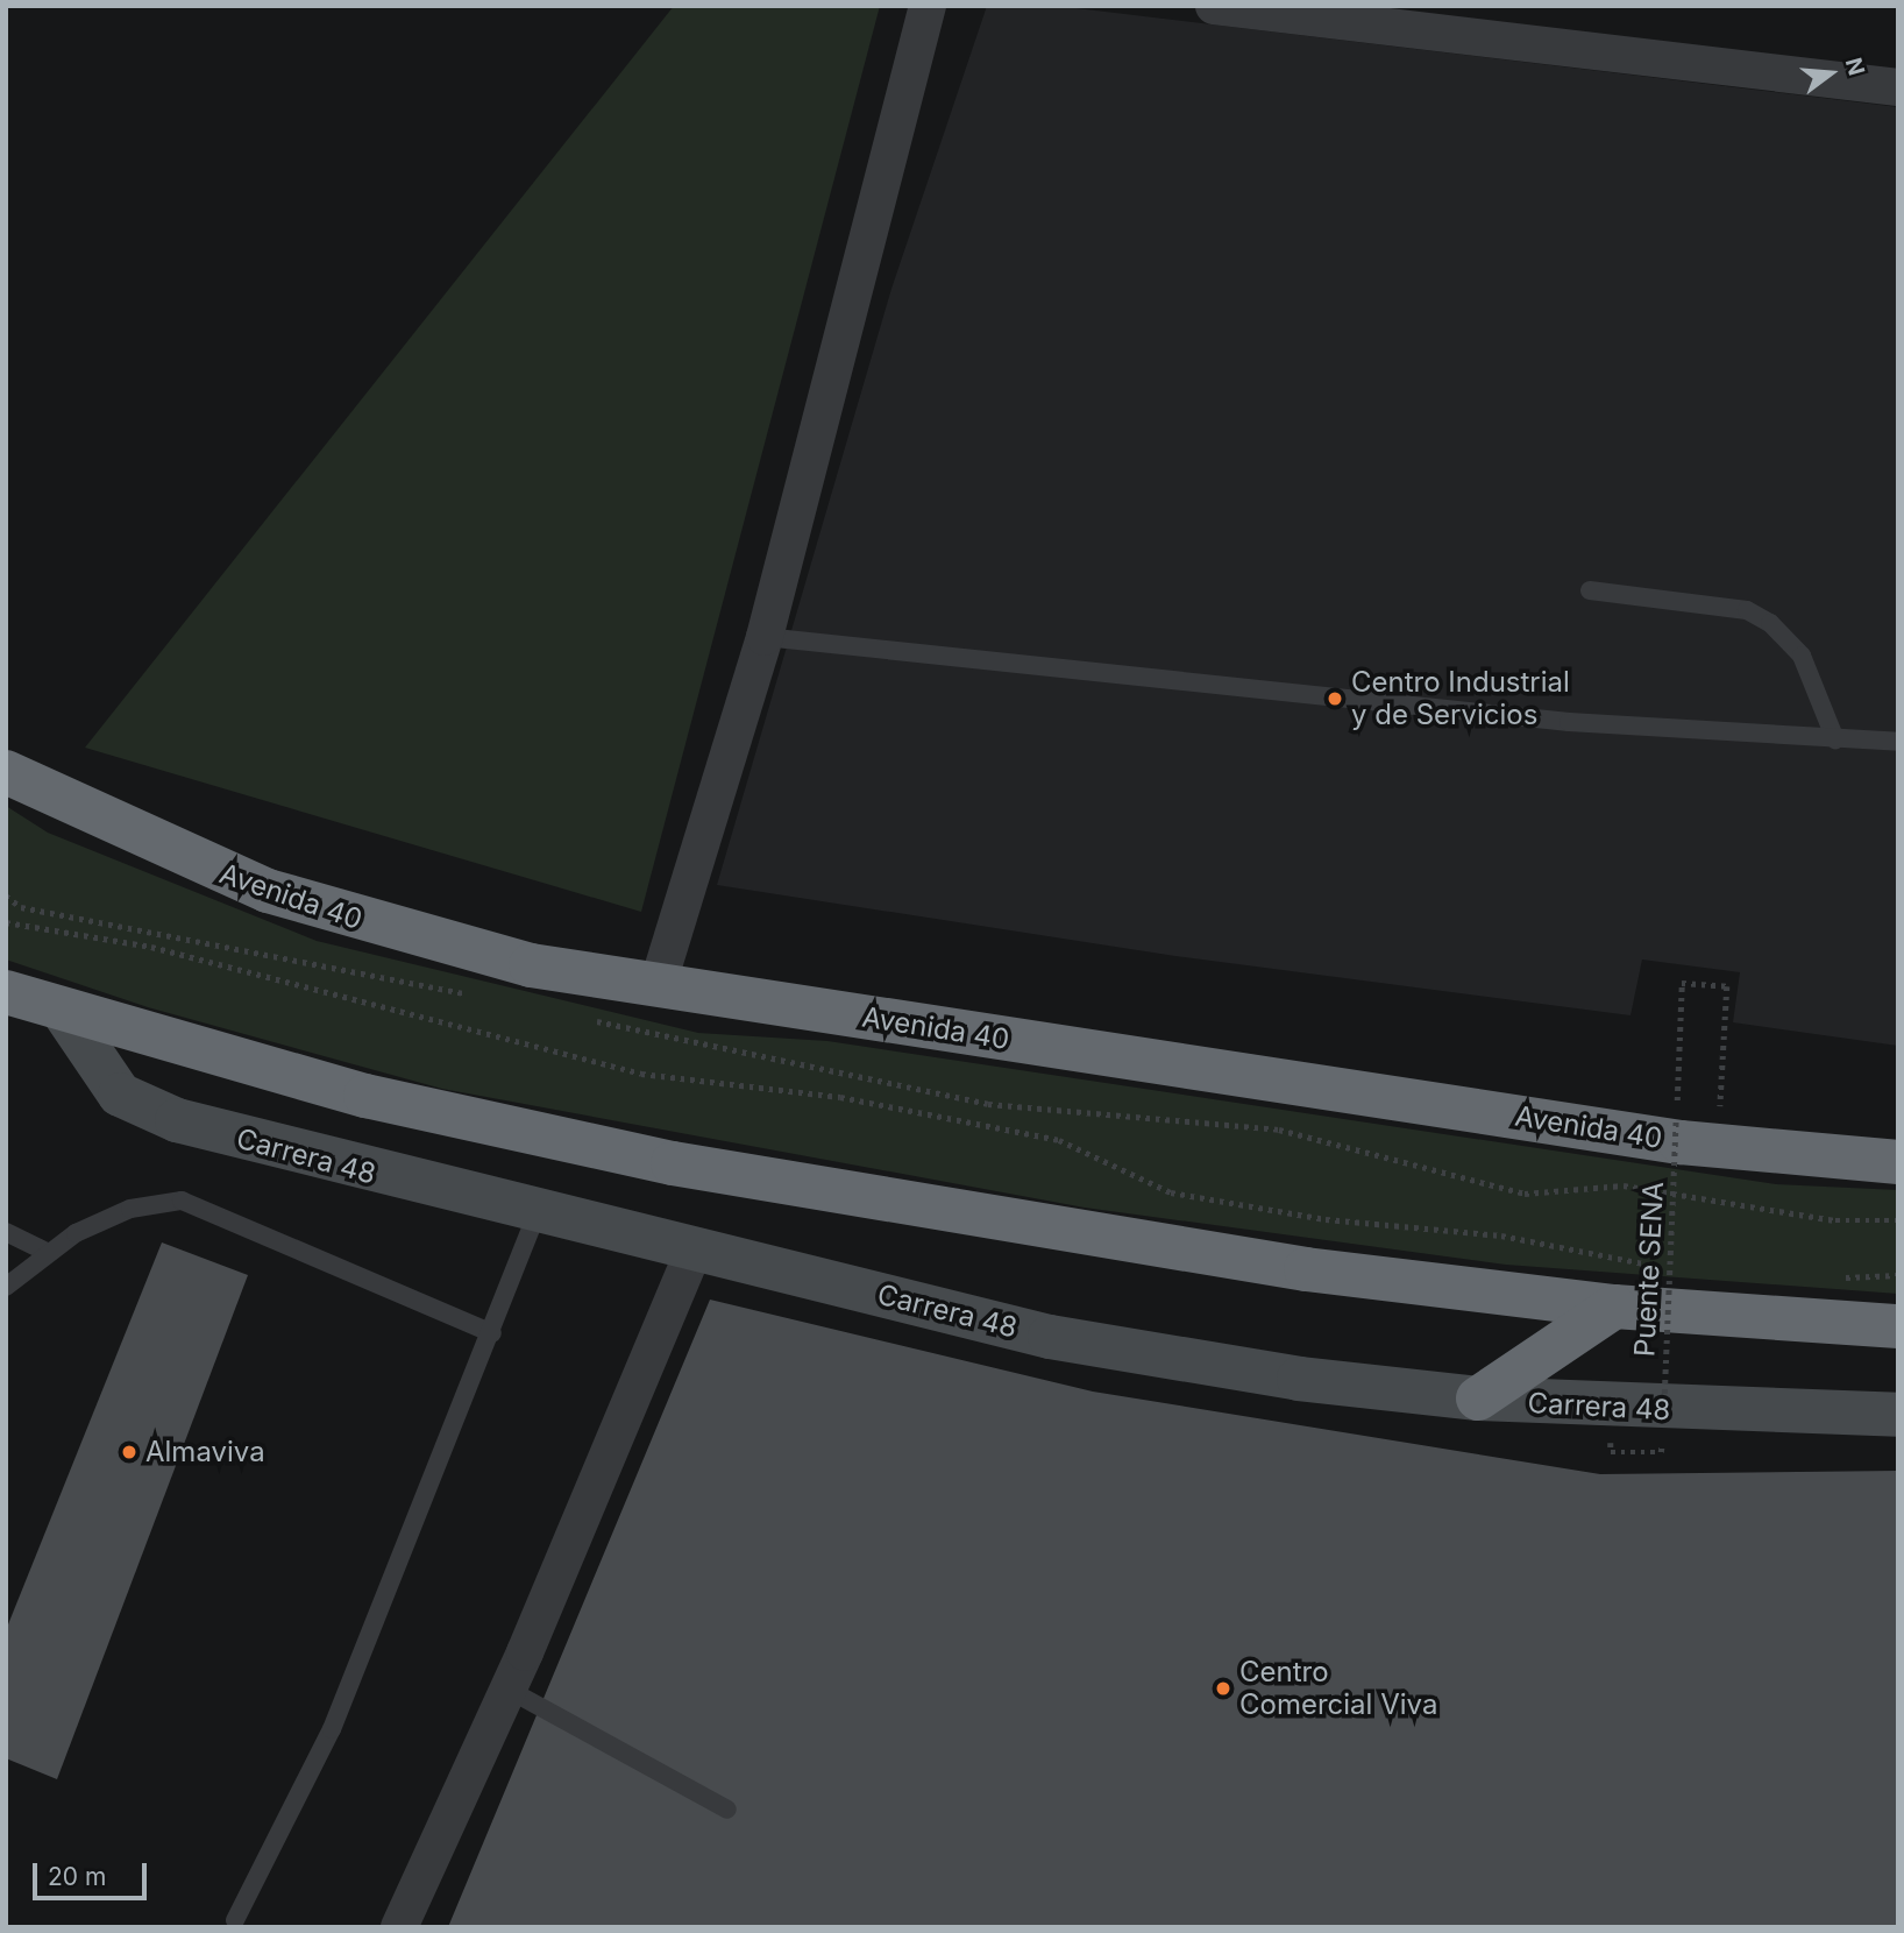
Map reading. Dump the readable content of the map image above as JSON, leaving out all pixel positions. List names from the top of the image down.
{
  "streets": {
    "highway": ["Avenida 40"],
    "street": ["Carrera 48"],
    "path": ["Puente SENA"]
  },
  "crossings": [
    ["Avenida 40", "Puente SENA"]
  ],
  "places": ["Centro Industrial y de Servicios", "Almaviva", "Centro Comercial Viva"],
  "scale_bar": "20 m",
  "north": "right"
}
